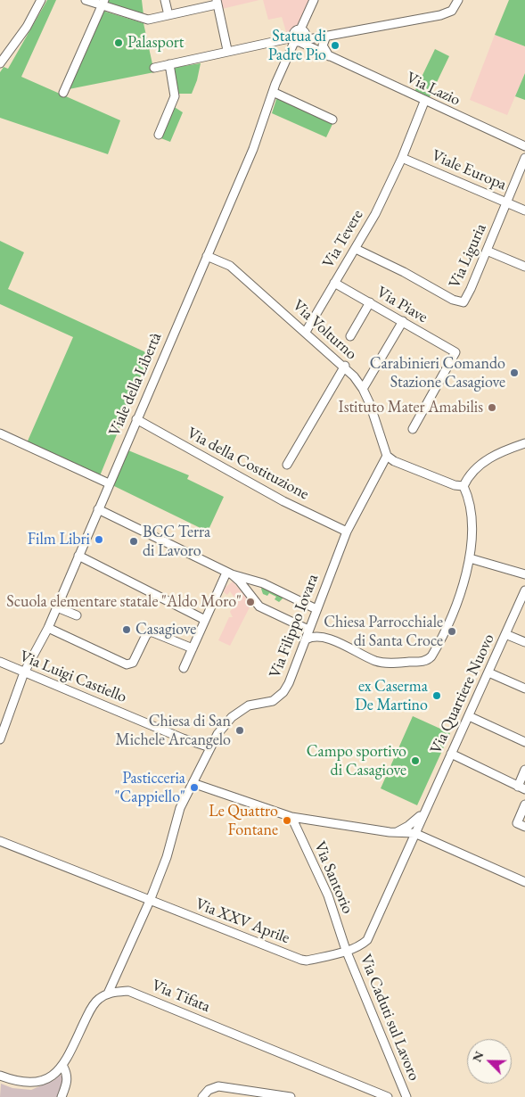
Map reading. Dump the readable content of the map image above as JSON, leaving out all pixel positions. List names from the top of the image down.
{
  "streets": {
    "street": [
      "Via Lazio",
      "Viale Europa",
      "Via Tevere",
      "Via Liguria",
      "Via Piave",
      "Via Volturno",
      "Viale della Libertà",
      "Via della Costituzione",
      "Via Filippo Iovara",
      "Via Luigi Castiello",
      "Via Quartiere Nuovo",
      "Via Santorio",
      "Via XXV Aprile",
      "Via Tifata",
      "Via Caduti sul Lavoro"
    ]
  },
  "crossings": [
    ["Via Lazio", "Via Tevere"],
    ["Via Lazio", "Viale della Libertà"],
    ["Viale Europa", "Via Tevere"],
    ["Viale Europa", "Via Liguria"],
    ["Via Tevere", "Via Liguria"],
    ["Via Tevere", "Via Piave"],
    ["Via Tevere", "Via Volturno"],
    ["Via Volturno", "Viale della Libertà"],
    ["Via Volturno", "Via Filippo Iovara"],
    ["Viale della Libertà", "Via della Costituzione"],
    ["Viale della Libertà", "Via Luigi Castiello"],
    ["Via della Costituzione", "Via Filippo Iovara"],
    ["Via Filippo Iovara", "Via Luigi Castiello"],
    ["Via Filippo Iovara", "Via XXV Aprile"],
    ["Via Filippo Iovara", "Via Tifata"],
    ["Via Quartiere Nuovo", "Via XXV Aprile"],
    ["Via Santorio", "Via XXV Aprile"],
    ["Via Santorio", "Via Caduti sul Lavoro"],
    ["Via XXV Aprile", "Via Caduti sul Lavoro"]
  ],
  "places": [
    "Palasport",
    "Statua di Padre Pio",
    "Carabinieri Comando Stazione Casagiove",
    "Istituto Mater Amabilis",
    "Film Libri",
    "BCC Terra di Lavoro",
    "Scuola elementare statale \"Aldo Moro\"",
    "Casagiove",
    "Chiesa Parrocchiale di Santa Croce",
    "ex Caserma De Martino",
    "Chiesa di San Michele Arcangelo",
    "Campo sportivo di Casagiove",
    "Pasticceria \"Cappiello\"",
    "Le Quattro Fontane"
  ],
  "north": "top left"
}
